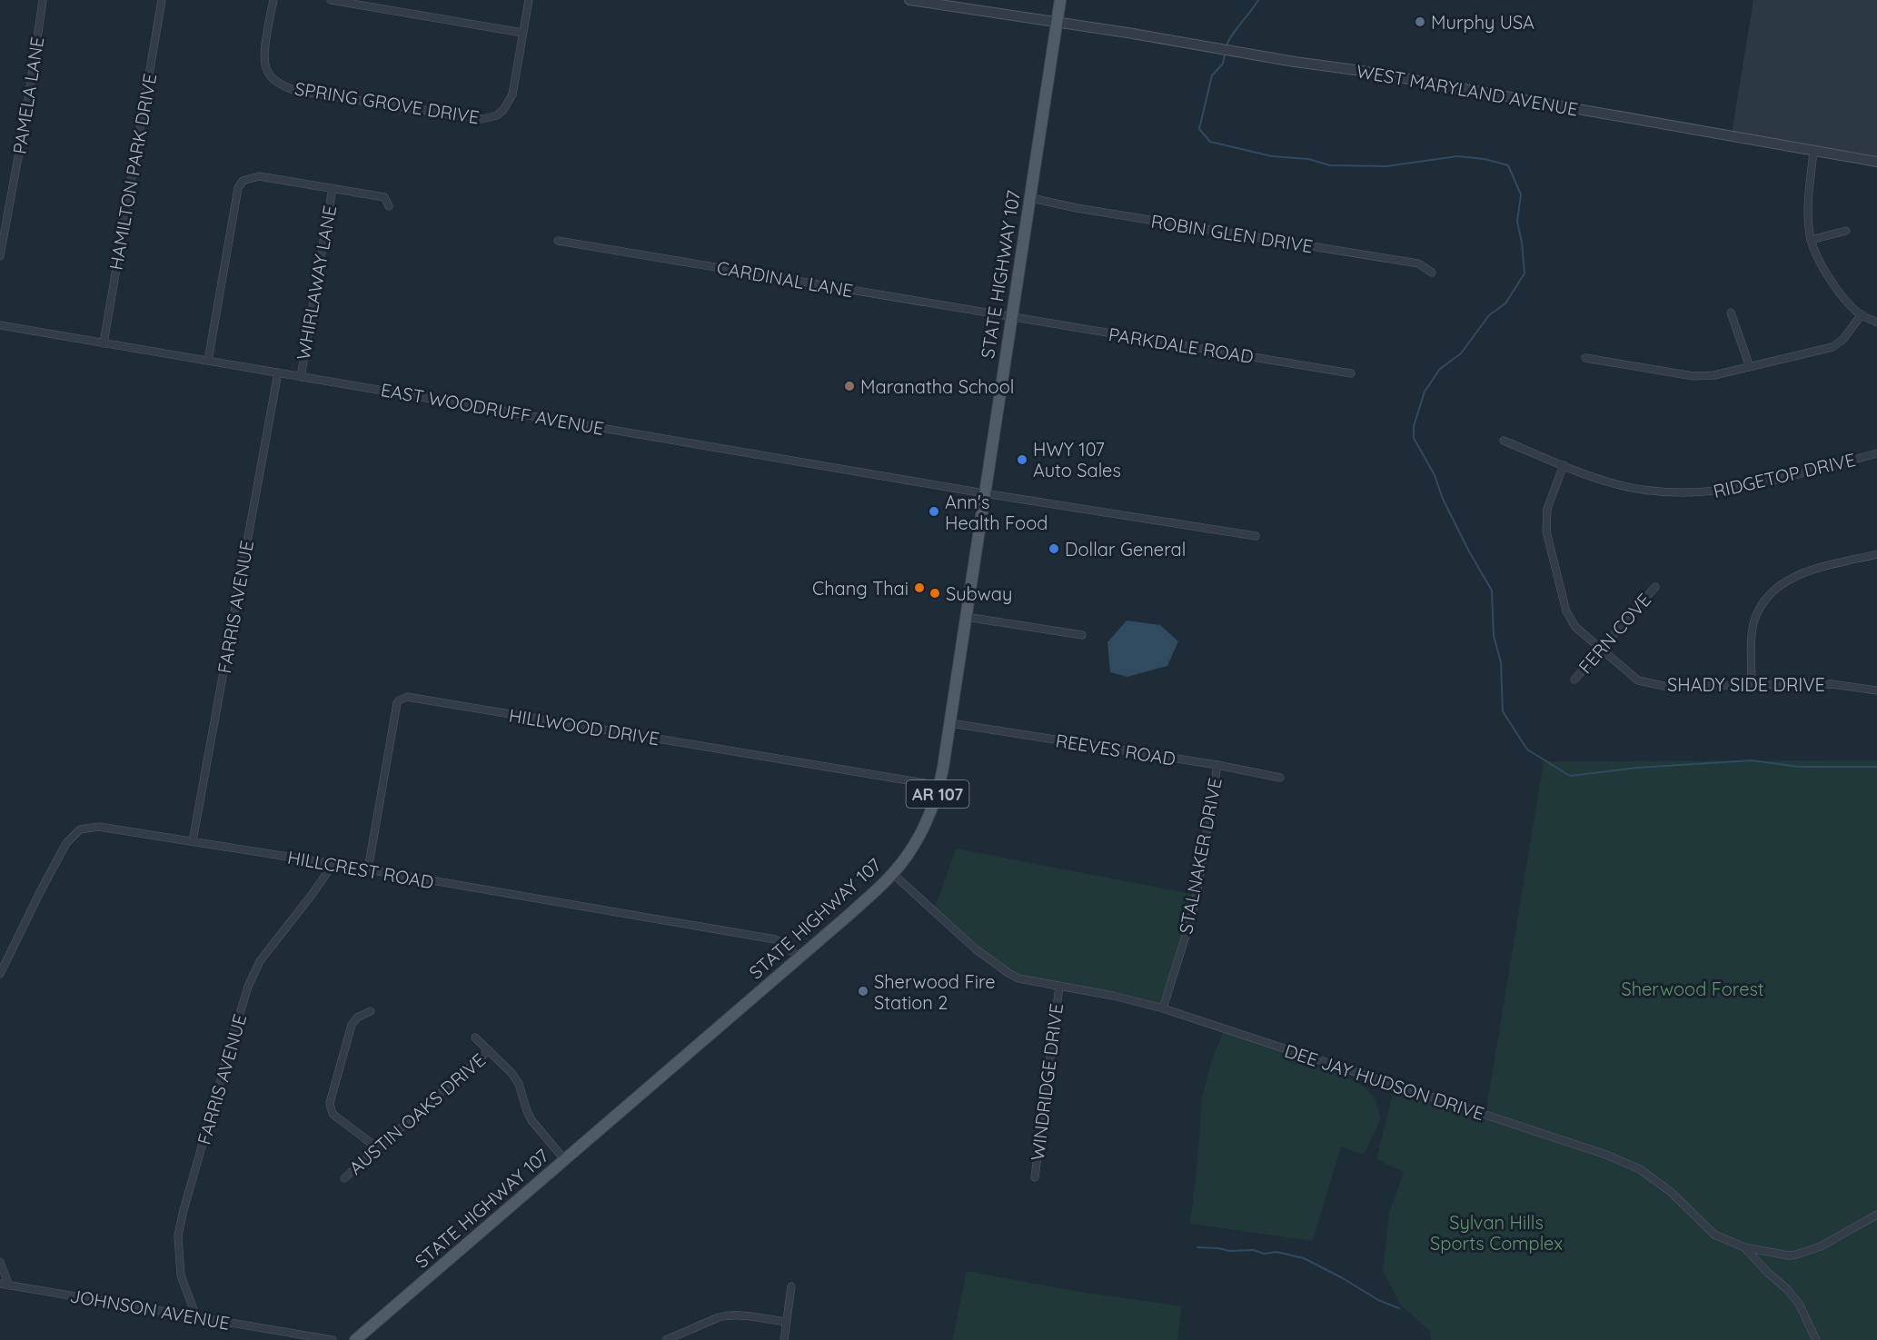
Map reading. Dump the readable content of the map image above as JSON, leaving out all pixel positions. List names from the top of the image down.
{
  "streets": {
    "main road": ["STATE HIGHWAY 107", "AR 107"],
    "street": [
      "WEST MARYLAND AVENUE",
      "PAMELA LANE",
      "SPRING GROVE DRIVE",
      "HAMILTON PARK DRIVE",
      "ROBIN GLEN DRIVE",
      "CARDINAL LANE",
      "WHIRLAWAY LANE",
      "PARKDALE ROAD",
      "EAST WOODRUFF AVENUE",
      "RIDGETOP DRIVE",
      "FARRIS AVENUE",
      "FERN COVE",
      "SHADY SIDE DRIVE",
      "HILLWOOD DRIVE",
      "REEVES ROAD",
      "STALNAKER DRIVE",
      "HILLCREST ROAD",
      "WINDRIDGE DRIVE",
      "DEE JAY HUDSON DRIVE",
      "AUSTIN OAKS DRIVE",
      "JOHNSON AVENUE"
    ]
  },
  "crossings": [
    ["WEST MARYLAND AVENUE", "STATE HIGHWAY 107"],
    ["HAMILTON PARK DRIVE", "EAST WOODRUFF AVENUE"],
    ["ROBIN GLEN DRIVE", "STATE HIGHWAY 107"],
    ["STATE HIGHWAY 107", "CARDINAL LANE"],
    ["STATE HIGHWAY 107", "PARKDALE ROAD"],
    ["STATE HIGHWAY 107", "EAST WOODRUFF AVENUE"],
    ["STATE HIGHWAY 107", "HILLWOOD DRIVE"],
    ["STATE HIGHWAY 107", "REEVES ROAD"],
    ["STATE HIGHWAY 107", "HILLCREST ROAD"],
    ["STATE HIGHWAY 107", "DEE JAY HUDSON DRIVE"],
    ["STATE HIGHWAY 107", "AUSTIN OAKS DRIVE"],
    ["CARDINAL LANE", "PARKDALE ROAD"],
    ["WHIRLAWAY LANE", "EAST WOODRUFF AVENUE"],
    ["EAST WOODRUFF AVENUE", "FARRIS AVENUE"],
    ["RIDGETOP DRIVE", "SHADY SIDE DRIVE"],
    ["FARRIS AVENUE", "HILLCREST ROAD"],
    ["FARRIS AVENUE", "JOHNSON AVENUE"],
    ["FERN COVE", "SHADY SIDE DRIVE"],
    ["HILLWOOD DRIVE", "HILLCREST ROAD"],
    ["REEVES ROAD", "STALNAKER DRIVE"],
    ["STALNAKER DRIVE", "DEE JAY HUDSON DRIVE"],
    ["WINDRIDGE DRIVE", "DEE JAY HUDSON DRIVE"]
  ],
  "parks": ["Sherwood Forest", "Sylvan Hills Sports Complex"],
  "places": [
    "Murphy USA",
    "Maranatha School",
    "HWY 107 Auto Sales",
    "Ann's Health Food",
    "Dollar General",
    "Chang Thai",
    "Subway",
    "Sherwood Fire Station 2"
  ]
}
